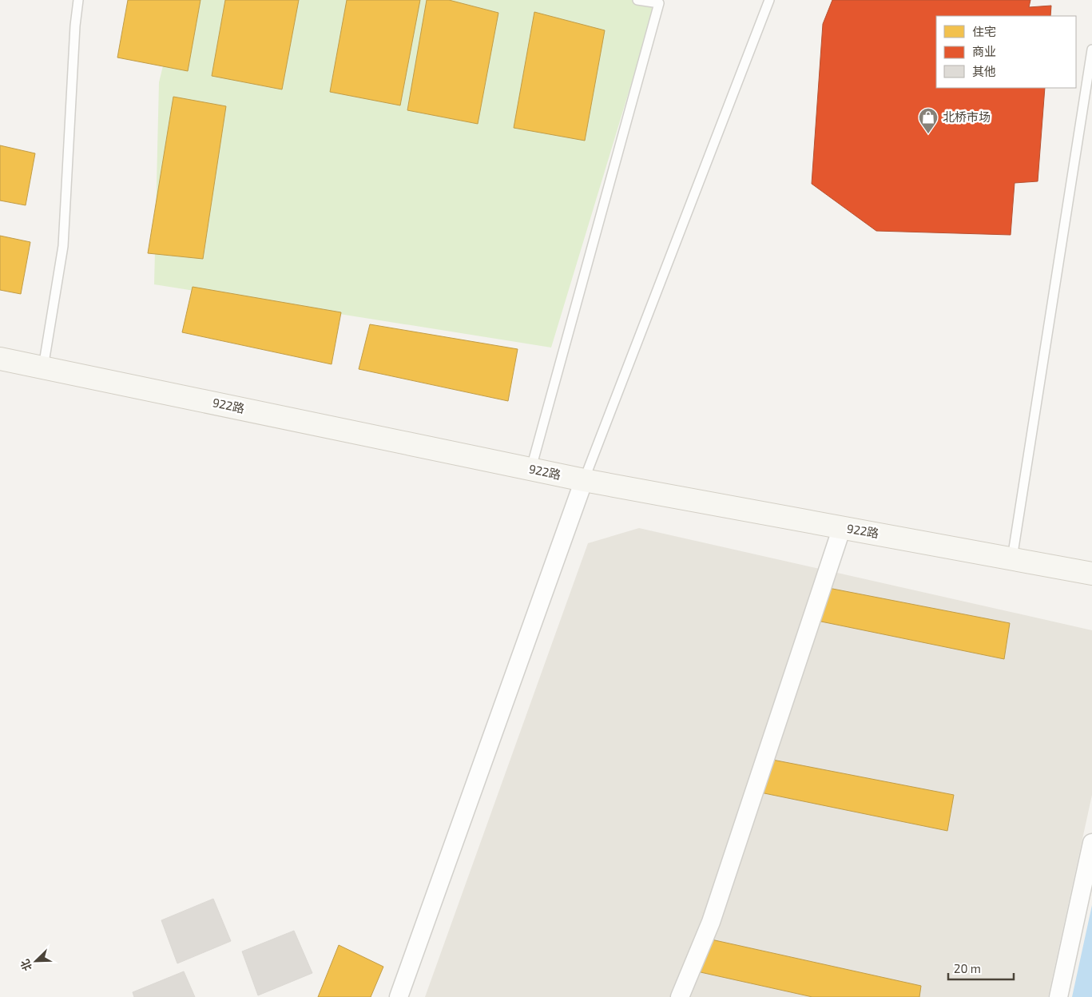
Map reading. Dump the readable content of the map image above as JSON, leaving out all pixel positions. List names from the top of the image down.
{
  "streets": {
    "street": ["922路"]
  },
  "places": {
    "shop": ["北桥市场"]
  },
  "legend": ["住宅", "商业", "其他"],
  "scale_bar": "20 m",
  "north": "bottom left"
}
